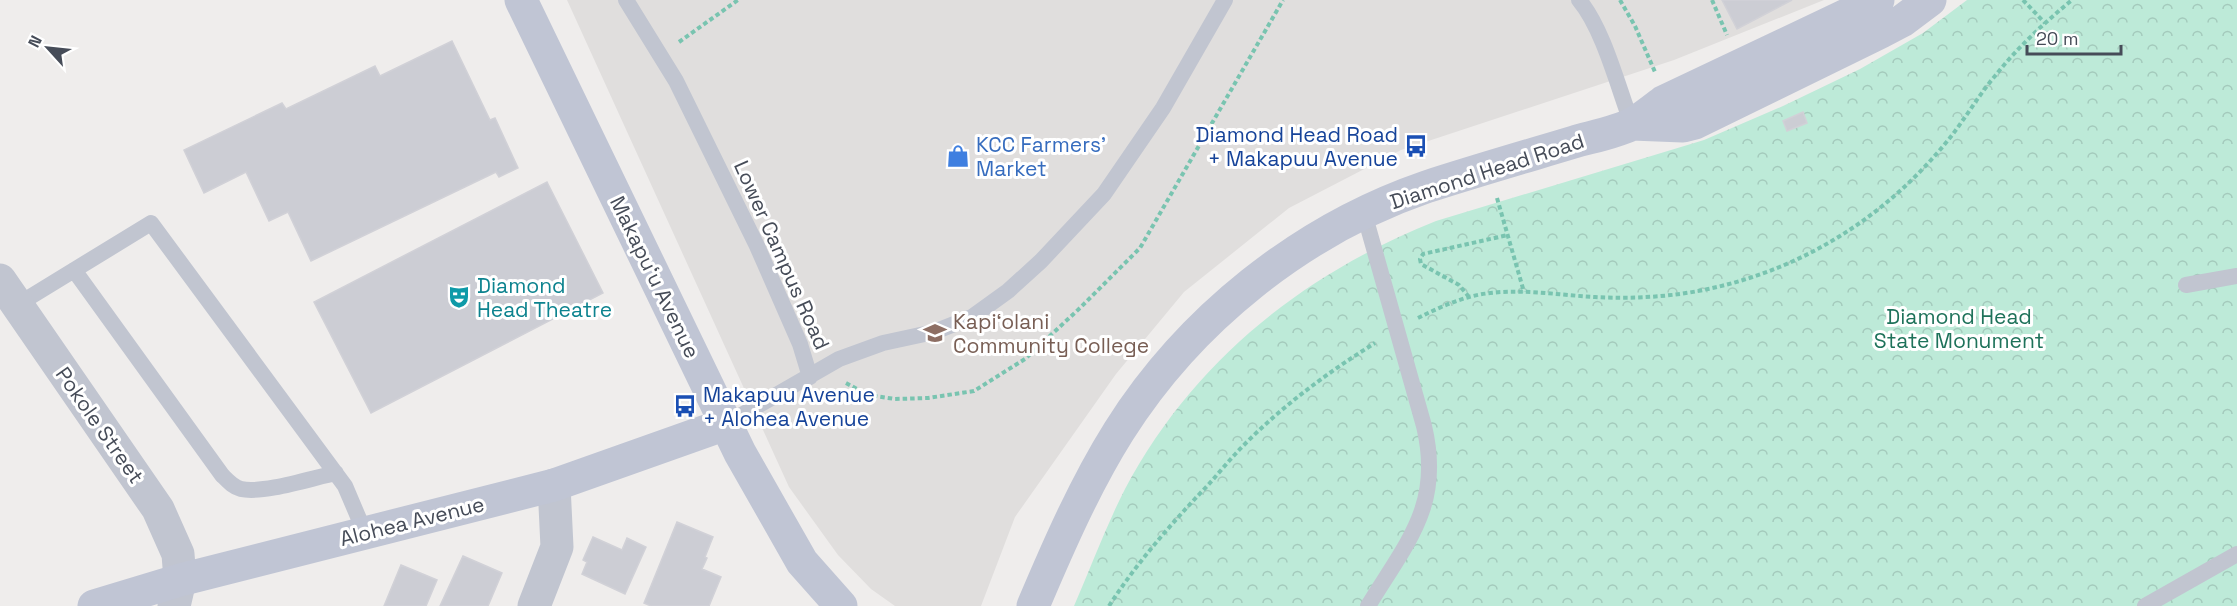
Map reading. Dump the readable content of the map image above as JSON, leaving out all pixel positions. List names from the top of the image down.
{
  "streets": {
    "street": [
      "Diamond Head Road",
      "Makapu‘u Avenue",
      "Pokole Street",
      "Alohea Avenue"
    ],
    "lane": ["Lower Campus Road"]
  },
  "crossings": [
    ["Makapu‘u Avenue", "Alohea Avenue"],
    ["Pokole Street", "Alohea Avenue"]
  ],
  "parks": ["Diamond Head State Monument"],
  "places": {
    "bus stop": ["Diamond Head Road + Makapuu Avenue", "Makapuu Avenue + Alohea Avenue"],
    "shop": ["KCC Farmers’ Market"],
    "theatre": ["Diamond Head Theatre"],
    "school or university": ["Kapi‘olani Community College"]
  },
  "scale_bar": "20 m",
  "north": "top left"
}
